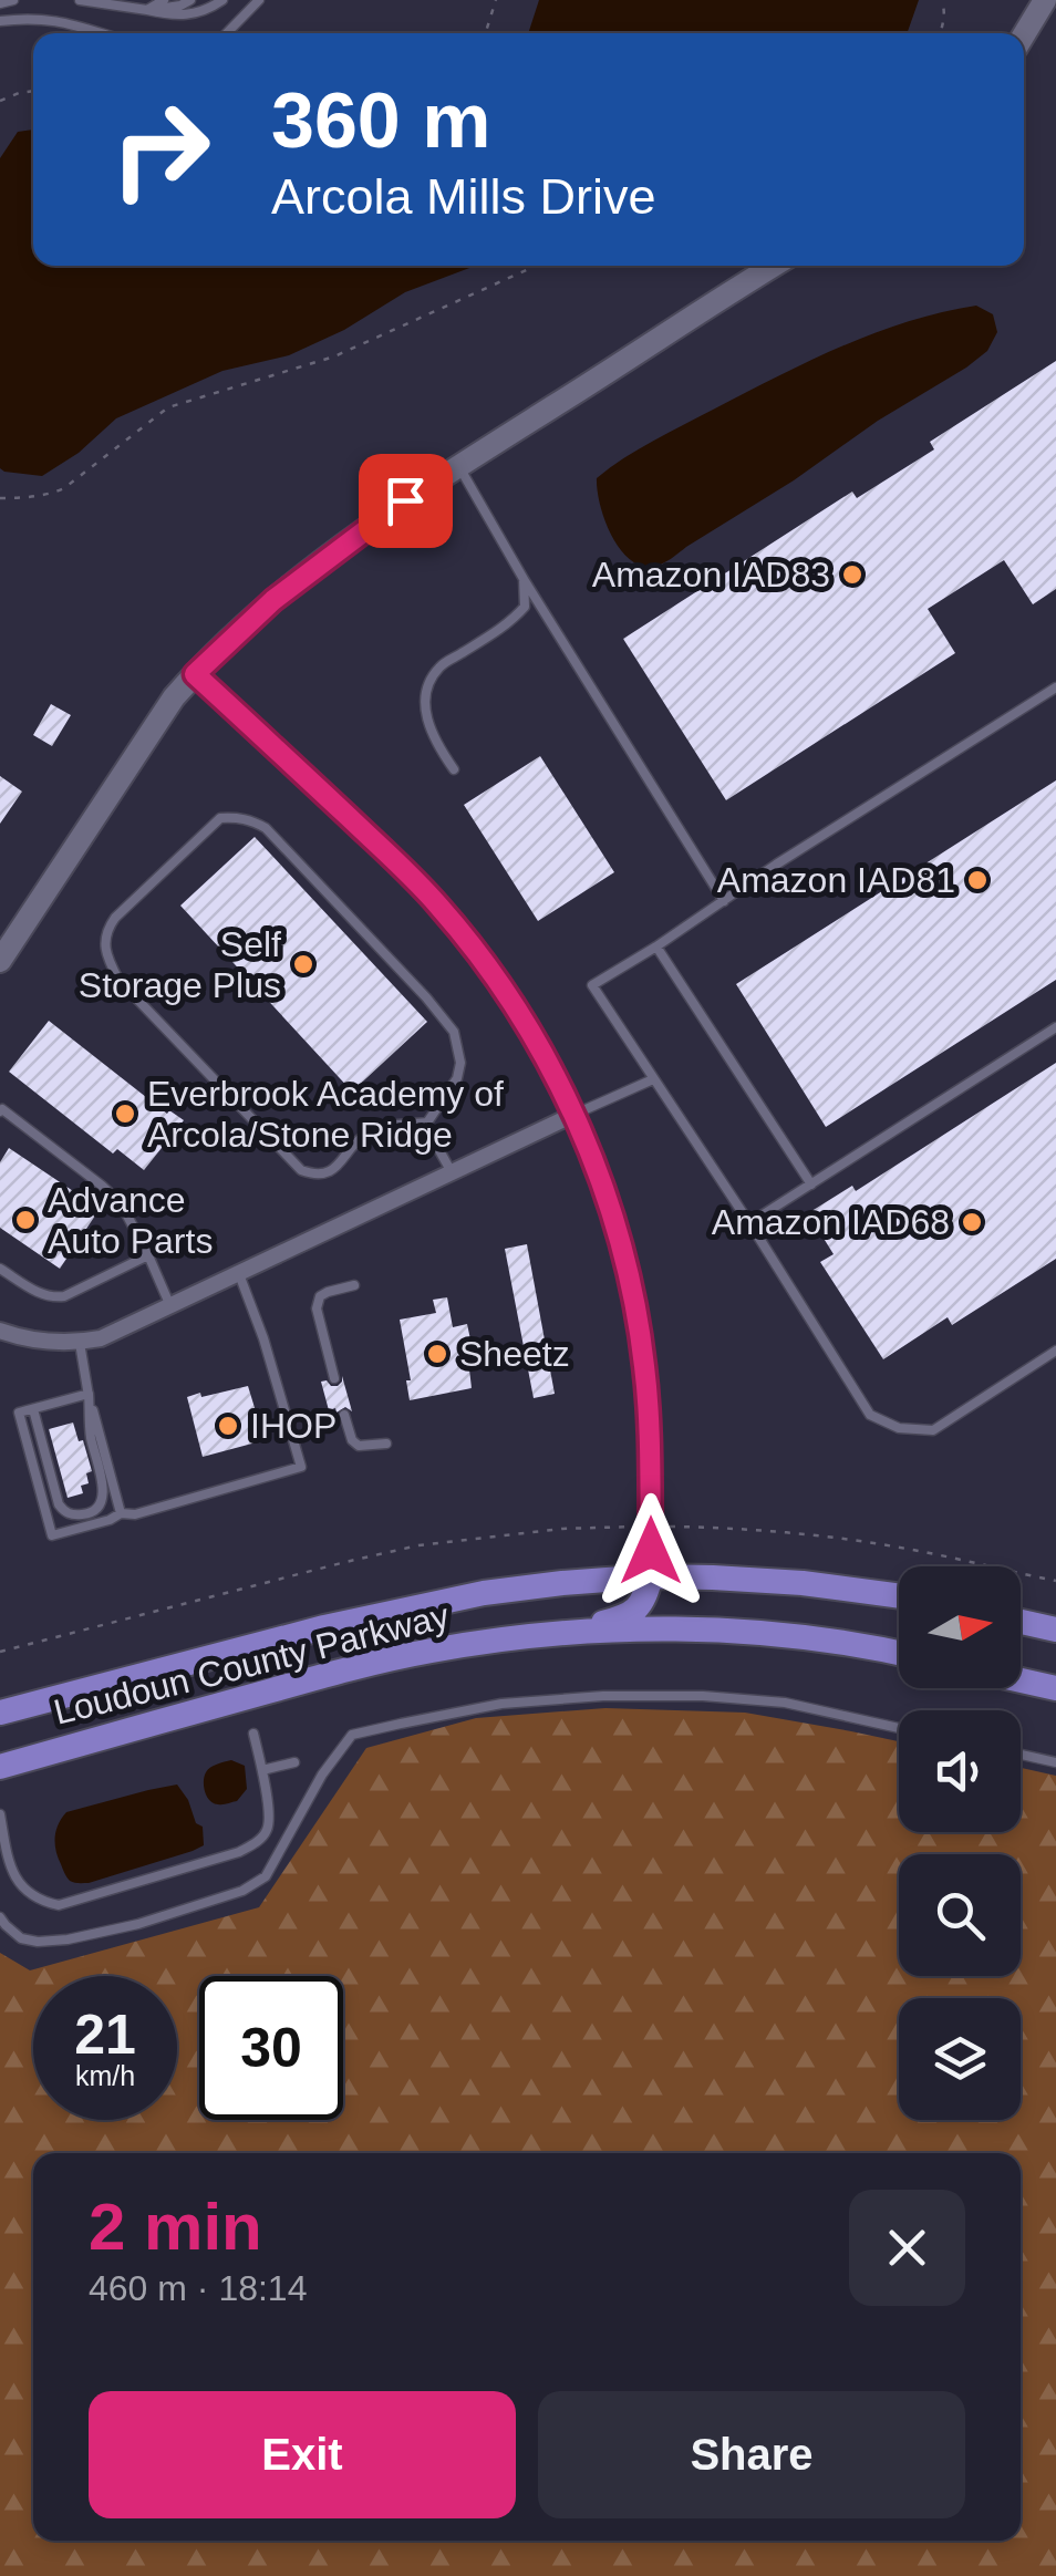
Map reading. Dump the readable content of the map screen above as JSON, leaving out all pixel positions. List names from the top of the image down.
{
  "streets": {
    "main road": ["Loudoun County Parkway"]
  },
  "places": [
    "Amazon IAD83",
    "Amazon IAD81",
    "Self Storage Plus",
    "Everbrook Academy of Arcola/Stone Ridge",
    "Advance Auto Parts",
    "Amazon IAD68",
    "Sheetz",
    "IHOP"
  ],
  "north": "right",
  "page": {
    "turn": ["360 m", "Arcola Mills Drive"],
    "speed": "21 km/h",
    "limit": "30",
    "heading": ["2 min", "460 m · 18:14"],
    "buttons": ["Exit", "Share"]
  }
}
